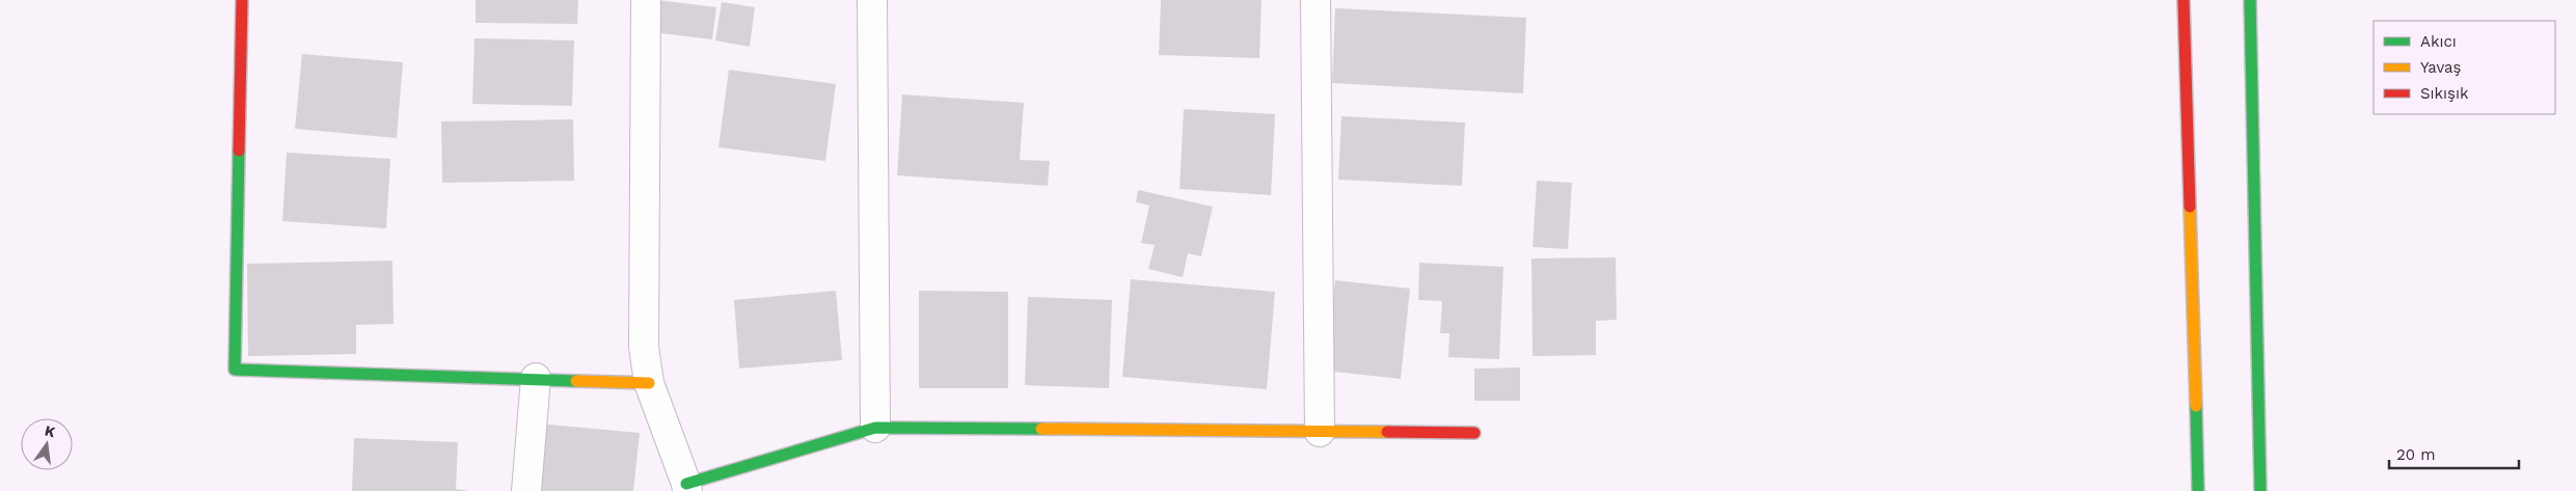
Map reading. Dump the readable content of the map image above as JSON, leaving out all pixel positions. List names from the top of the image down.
{
  "legend": ["Akıcı", "Yavaş", "Sıkışık"],
  "scale_bar": "20 m",
  "north": "top"
}
